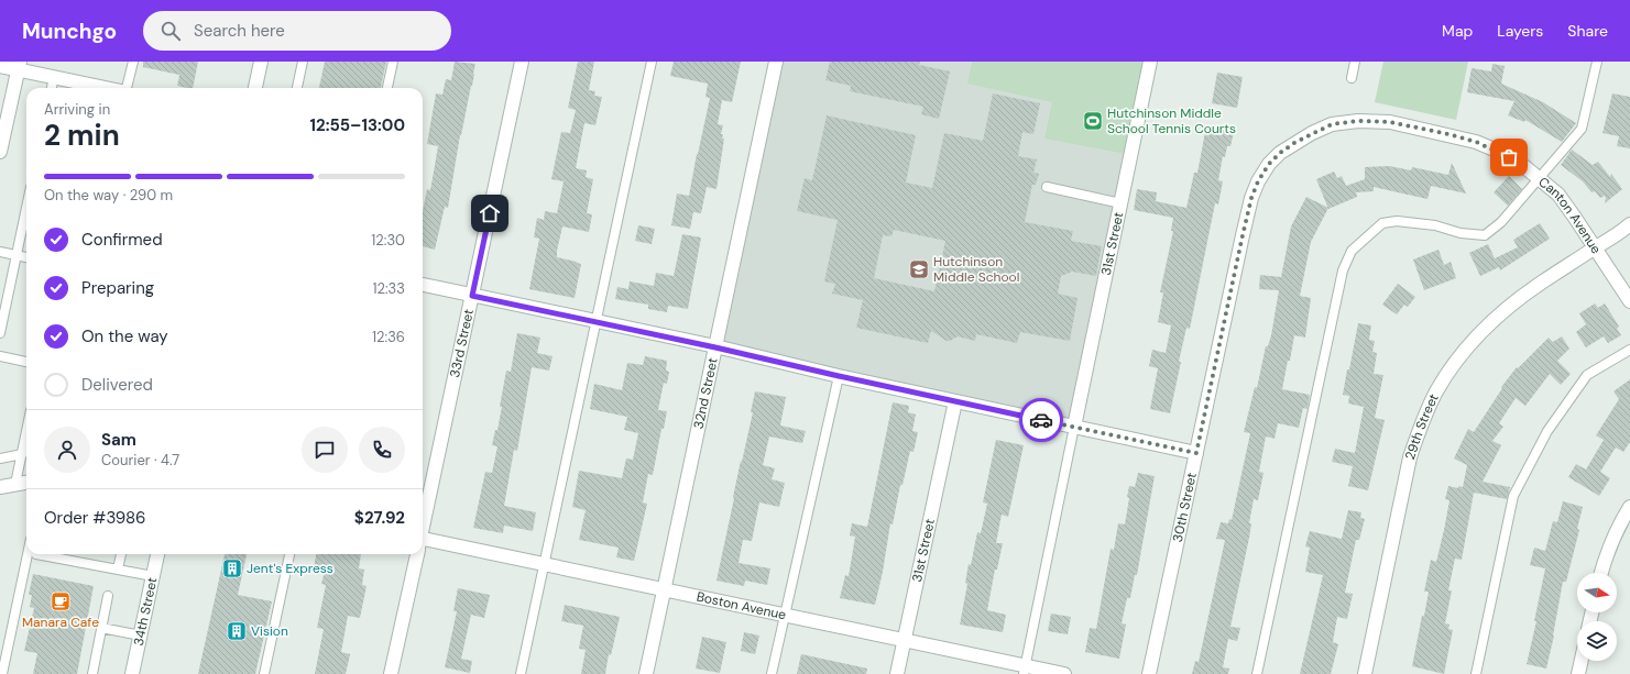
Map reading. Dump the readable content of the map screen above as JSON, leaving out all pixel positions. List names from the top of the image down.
{
  "streets": {
    "street": [
      "Canton Avenue",
      "31st Street",
      "33rd Street",
      "32nd Street",
      "29th Street",
      "30th Street",
      "Boston Avenue",
      "34th Street"
    ]
  },
  "crossings": [
    ["Canton Avenue", "29th Street"],
    ["Canton Avenue", "30th Street"],
    ["31st Street", "Boston Avenue"],
    ["32nd Street", "Boston Avenue"]
  ],
  "places": {
    "sports": ["Hutchinson Middle School Tennis Courts"],
    "school or university": ["Hutchinson Middle School"],
    "building": ["Jent's Express", "Vision"],
    "cafe": ["Manara Cafe"]
  },
  "north": "right",
  "page": {
    "header": "Munchgo",
    "search": "Search here",
    "nav": ["Map", "Layers", "Share"],
    "heading": ["2 min", "Arriving in", "12:55–13:00"],
    "panel": [
      "Sam",
      "Courier · 4.7",
      "Order #3986",
      "$27.92"
    ],
    "bar": "On the way · 290 m",
    "list": [
      ["Confirmed", "12:30"],
      ["Preparing", "12:33"],
      ["On the way", "12:36"],
      "Delivered"
    ]
  }
}
